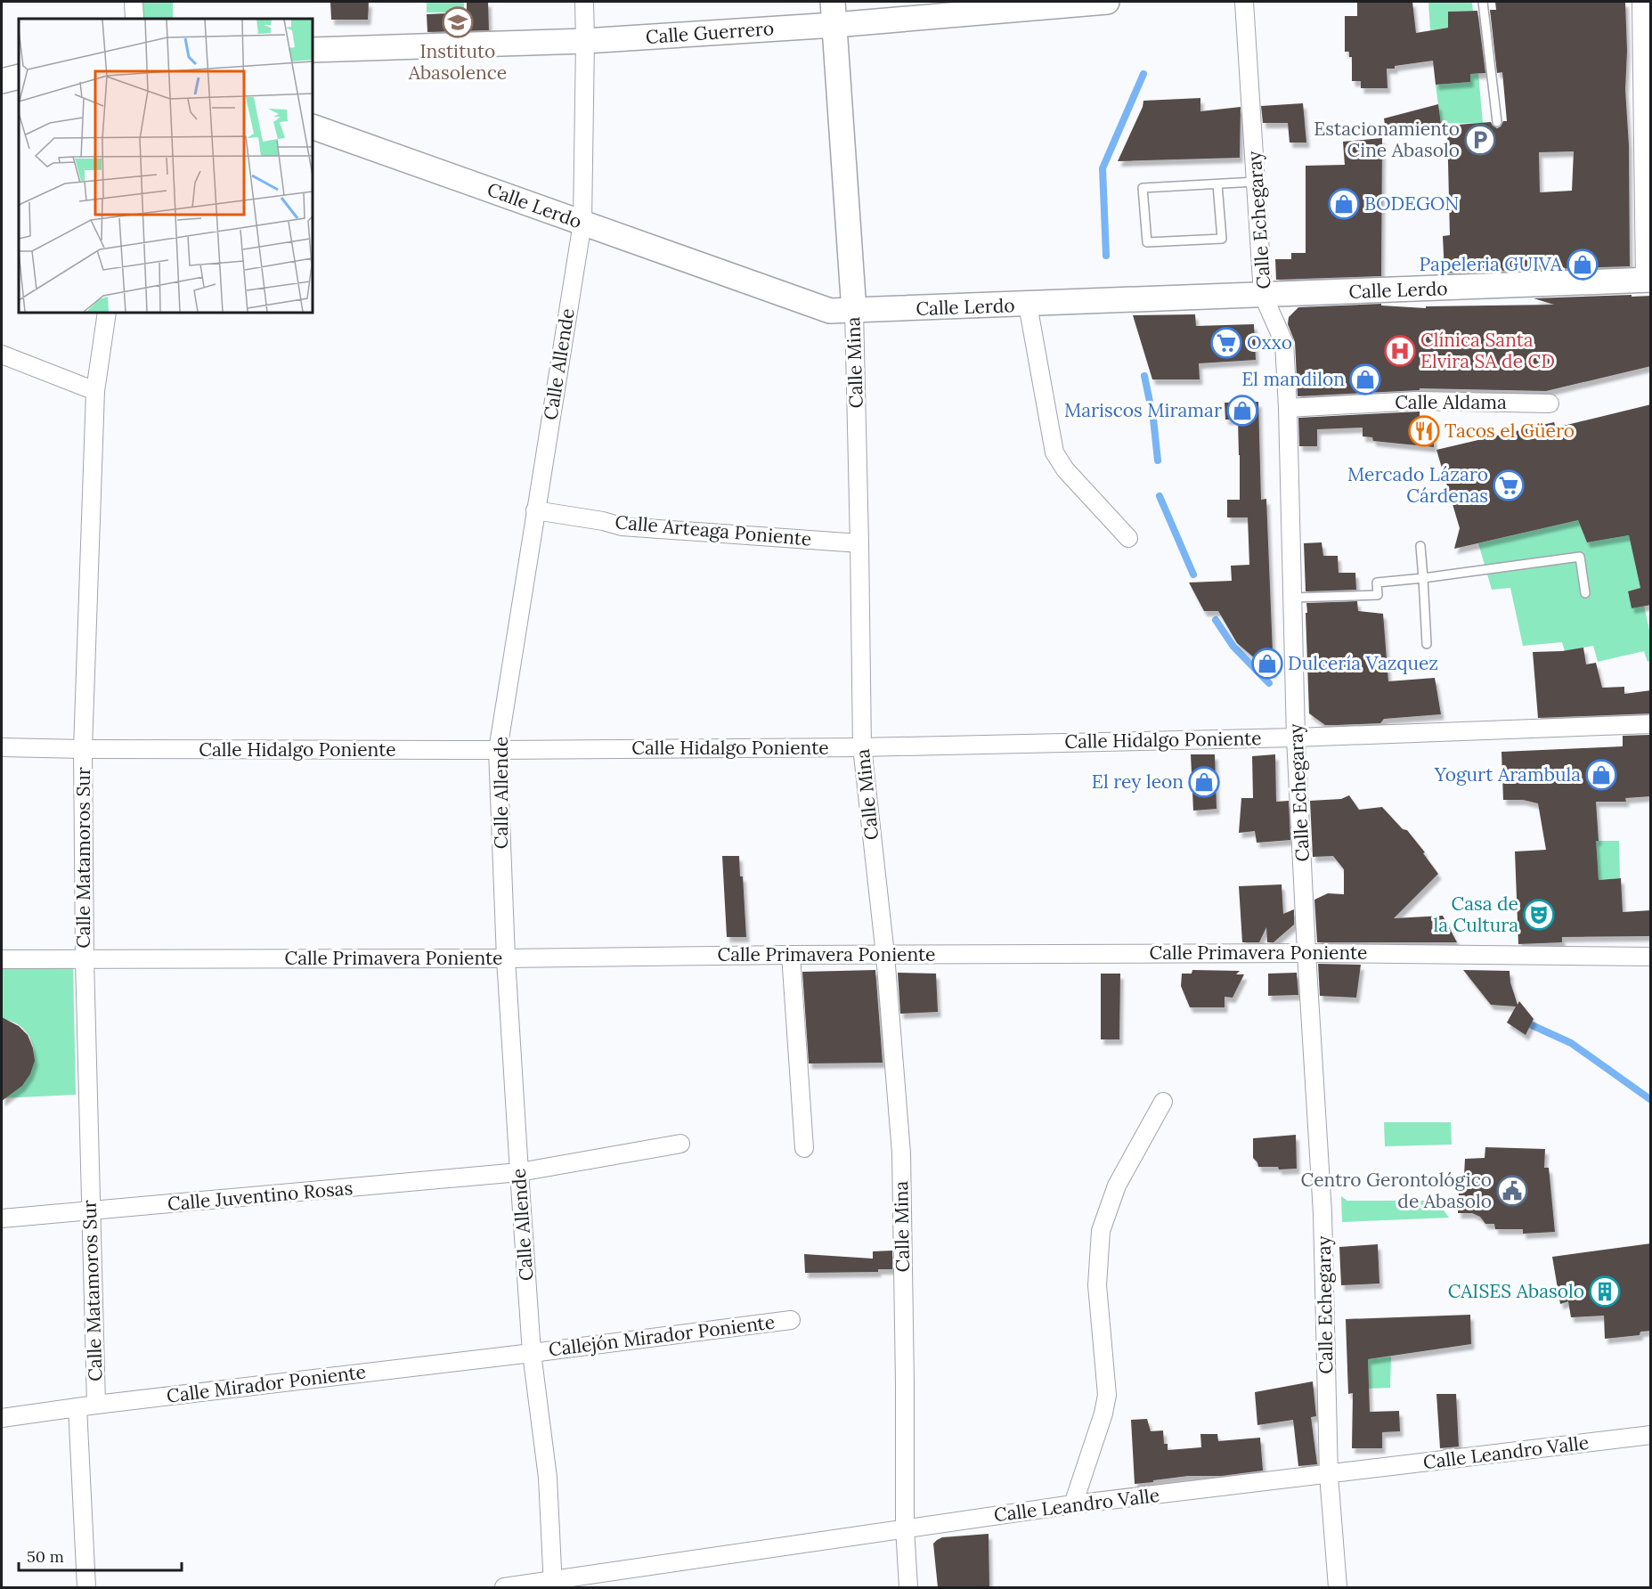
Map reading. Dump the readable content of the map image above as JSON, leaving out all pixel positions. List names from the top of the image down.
{
  "streets": {
    "street": [
      "Calle Guerrero",
      "Calle Lerdo",
      "Calle Echegaray",
      "Calle Mina",
      "Calle Allende",
      "Calle Aldama",
      "Calle Arteaga Poniente",
      "Calle Hidalgo Poniente",
      "Calle Matamoros Sur",
      "Calle Primavera Poniente",
      "Calle Juventino Rosas",
      "Callejón Mirador Poniente",
      "Calle Mirador Poniente",
      "Calle Leandro Valle"
    ]
  },
  "crossings": [
    ["Calle Guerrero", "Calle Mina"],
    ["Calle Guerrero", "Calle Allende"],
    ["Calle Lerdo", "Calle Echegaray"],
    ["Calle Lerdo", "Calle Mina"],
    ["Calle Lerdo", "Calle Allende"],
    ["Calle Echegaray", "Calle Aldama"],
    ["Calle Echegaray", "Calle Hidalgo Poniente"],
    ["Calle Echegaray", "Calle Primavera Poniente"],
    ["Calle Echegaray", "Calle Leandro Valle"],
    ["Calle Mina", "Calle Arteaga Poniente"],
    ["Calle Mina", "Calle Hidalgo Poniente"],
    ["Calle Mina", "Calle Primavera Poniente"],
    ["Calle Mina", "Calle Leandro Valle"],
    ["Calle Allende", "Calle Arteaga Poniente"],
    ["Calle Allende", "Calle Hidalgo Poniente"],
    ["Calle Allende", "Calle Primavera Poniente"],
    ["Calle Allende", "Calle Juventino Rosas"],
    ["Calle Allende", "Callejón Mirador Poniente"],
    ["Calle Allende", "Calle Mirador Poniente"],
    ["Calle Allende", "Calle Leandro Valle"],
    ["Calle Hidalgo Poniente", "Calle Matamoros Sur"],
    ["Calle Matamoros Sur", "Calle Primavera Poniente"],
    ["Calle Matamoros Sur", "Calle Juventino Rosas"],
    ["Calle Matamoros Sur", "Calle Mirador Poniente"],
    ["Callejón Mirador Poniente", "Calle Mirador Poniente"]
  ],
  "places": {
    "school or university": ["Instituto Abasolence"],
    "parking": ["Estacionamiento Cine Abasolo"],
    "shop": [
      "BODEGON",
      "Papeleria GUIVA",
      "El mandilon",
      "Mariscos Miramar",
      "Dulcería Vazquez",
      "Yogurt Arambula",
      "El rey leon"
    ],
    "supermarket": ["Oxxo", "Mercado Lázaro Cárdenas"],
    "hospital": ["Clínica Santa Elvira SA de CD"],
    "restaurant": ["Tacos el Güero"],
    "theatre": ["Casa de la Cultura"],
    "public building": ["Centro Gerontológico de Abasolo"],
    "building": ["CAISES Abasolo"]
  },
  "scale_bar": "50 m"
}
